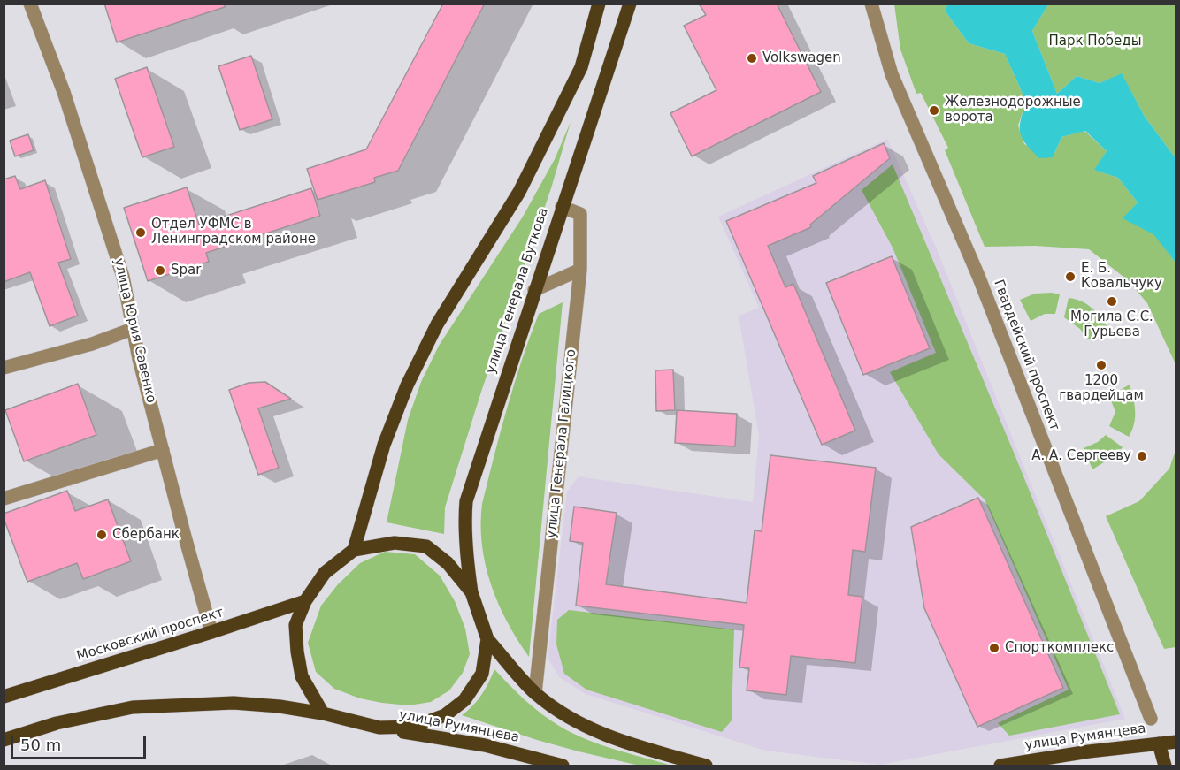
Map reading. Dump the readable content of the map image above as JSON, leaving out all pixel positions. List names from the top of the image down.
{
  "streets": {
    "main road": ["улица Генерала Буткова", "Московский проспект", "улица Румянцева"],
    "street": ["улица Юрия Савенко", "Гвардейский проспект", "улица Генерала Галицкого"]
  },
  "crossings": [
    ["улица Генерала Буткова", "улица Генерала Галицкого"],
    ["улица Генерала Буткова", "Московский проспект"],
    ["улица Генерала Буткова", "улица Румянцева"],
    ["улица Юрия Савенко", "Московский проспект"],
    ["Московский проспект", "улица Румянцева"]
  ],
  "parks": ["Парк Победы"],
  "places": [
    "Volkswagen",
    "Железнодорожные ворота",
    "Отдел УФМС в Ленинградском районе",
    "Spar",
    "Е. Б. Ковальчуку",
    "Могила С.С. Гурьева",
    "1200 гвардейцам",
    "А. А. Сергееву",
    "Сбербанк",
    "Спорткомплекс"
  ],
  "scale_bar": "50 m"
}
